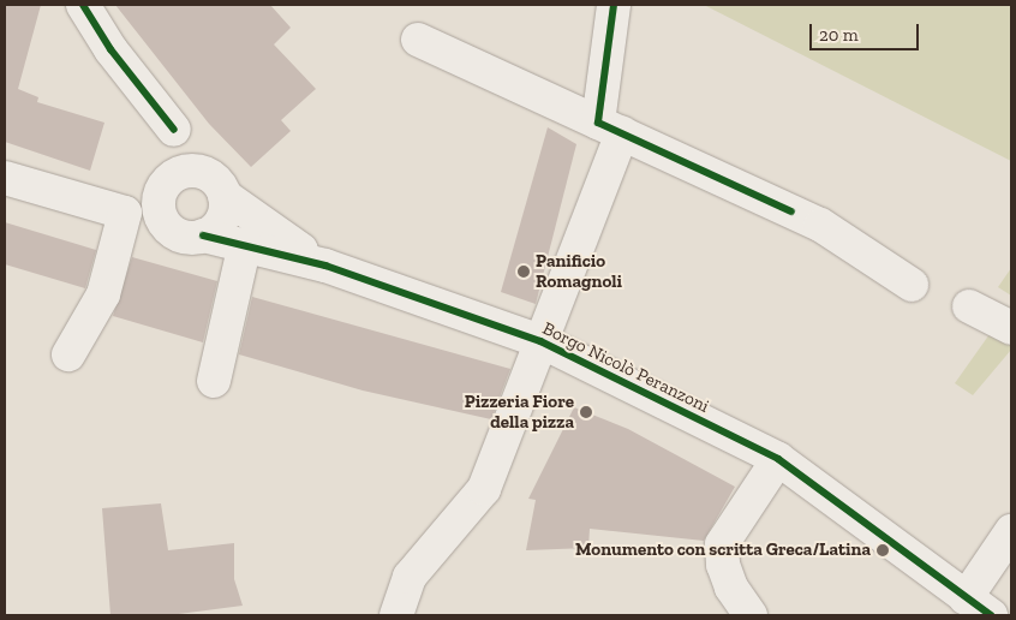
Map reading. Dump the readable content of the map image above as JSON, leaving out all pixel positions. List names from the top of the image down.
{
  "streets": {
    "street": ["Borgo Nicolò Peranzoni"]
  },
  "places": ["Panificio Romagnoli", "Pizzeria Fiore della pizza", "Monumento con scritta Greca/Latina"],
  "scale_bar": "20 m"
}
